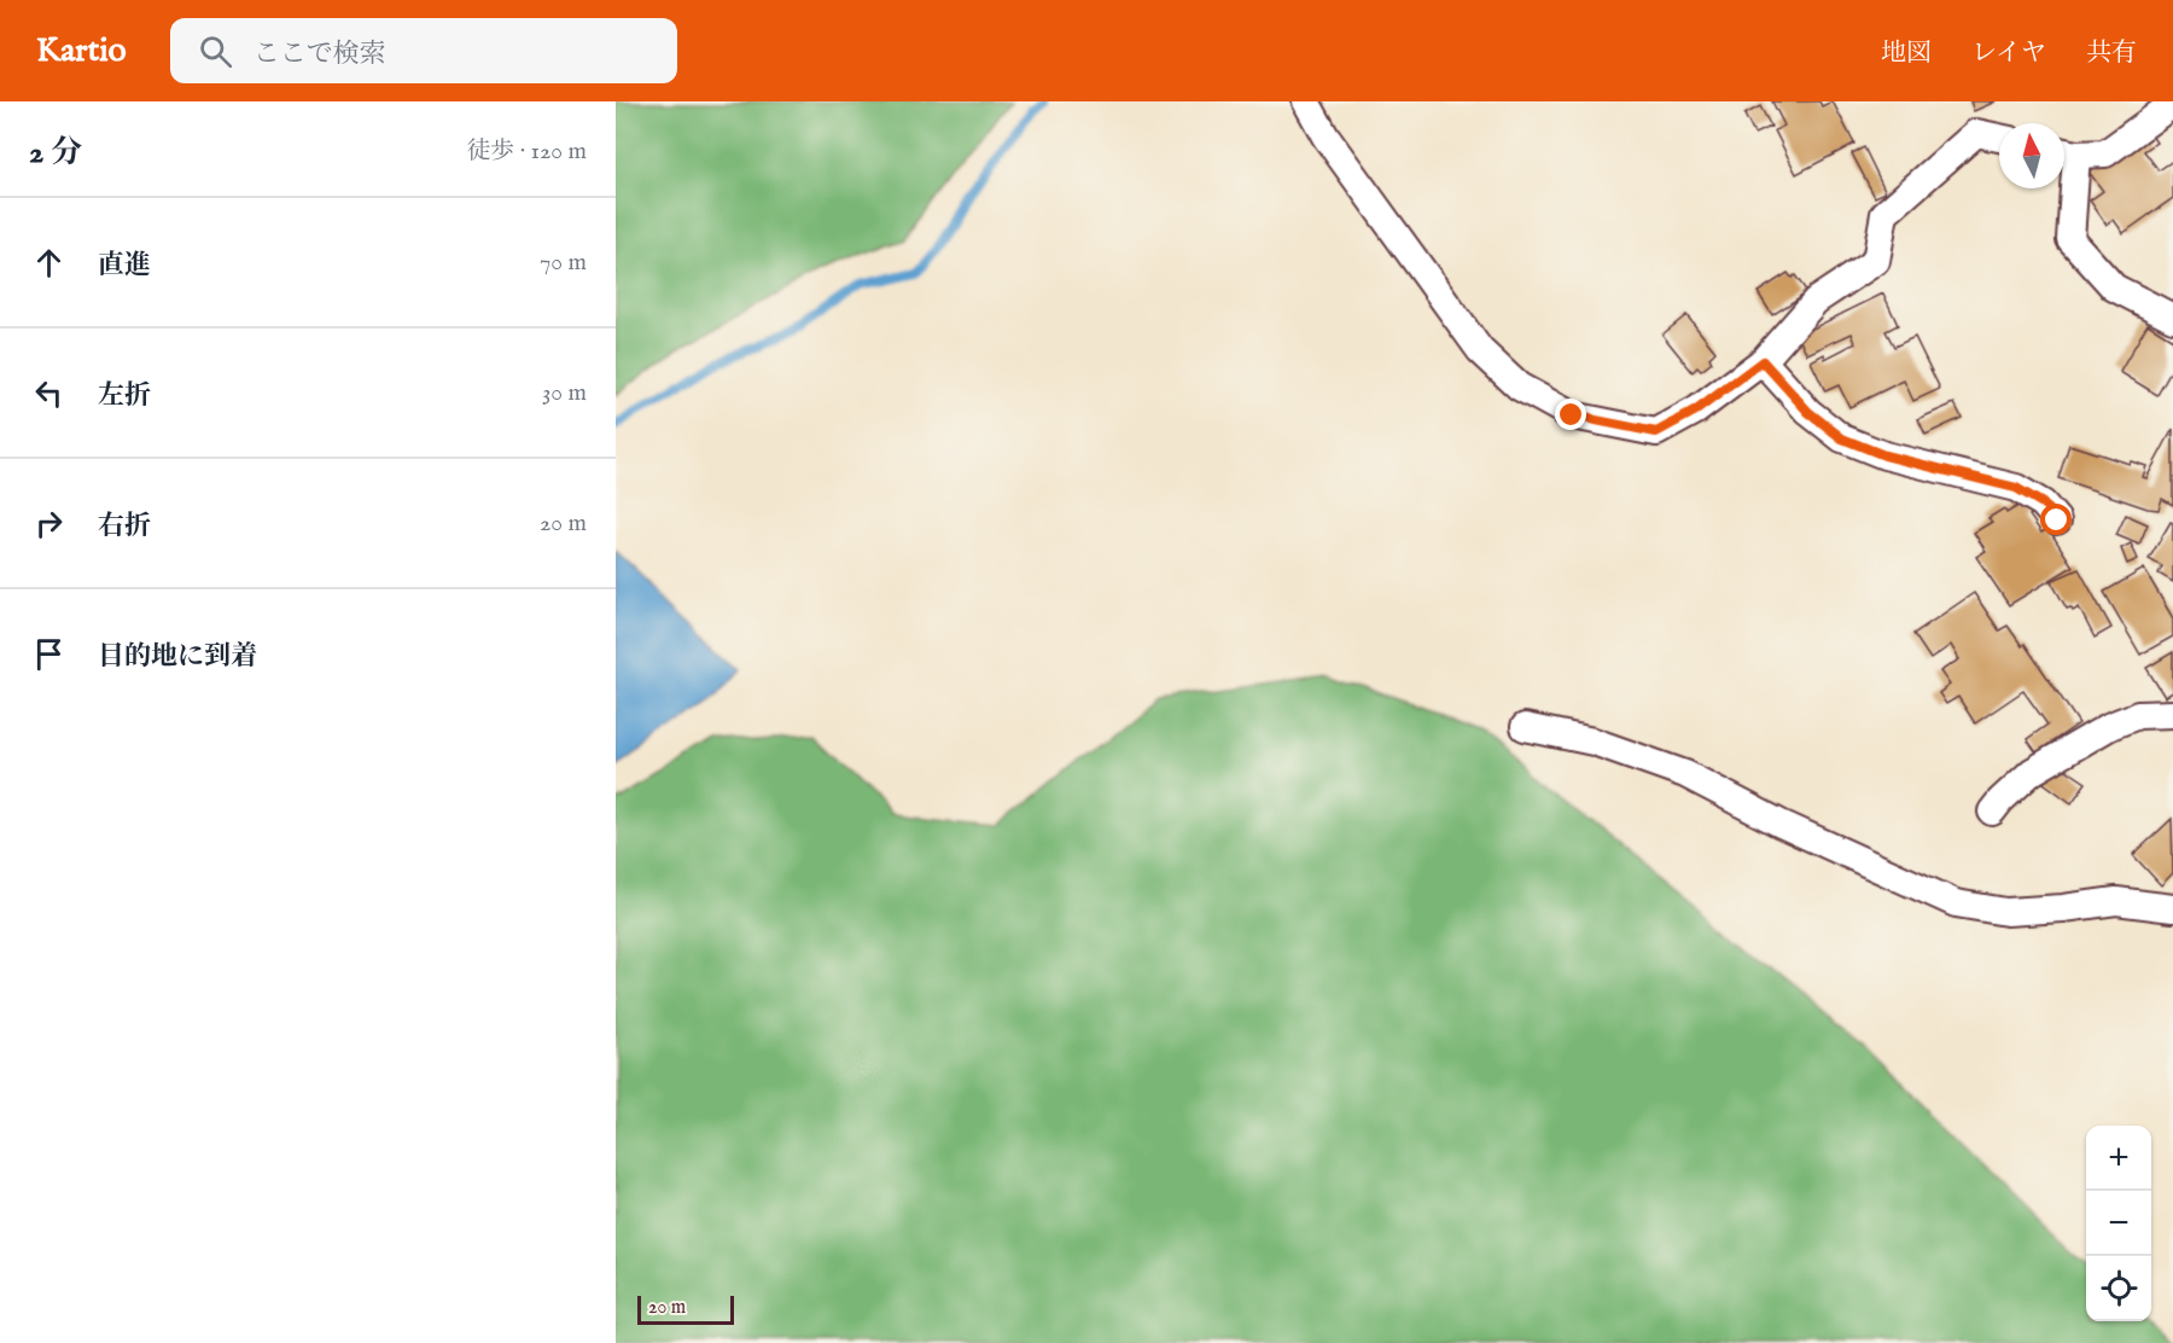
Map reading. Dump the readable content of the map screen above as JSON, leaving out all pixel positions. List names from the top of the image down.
{
  "scale_bar": "20 m",
  "north": "top",
  "page": {
    "header": "Kartio",
    "search": "ここで検索",
    "nav": ["地図", "レイヤ", "共有"],
    "heading": ["2 分", "徒歩 · 120 m"],
    "list": [
      ["直進", "70 m"],
      ["左折", "30 m"],
      ["右折", "20 m"],
      "目的地に到着"
    ],
    "map_buttons": ["+", "−"],
    "scale": "20 m"
  }
}
